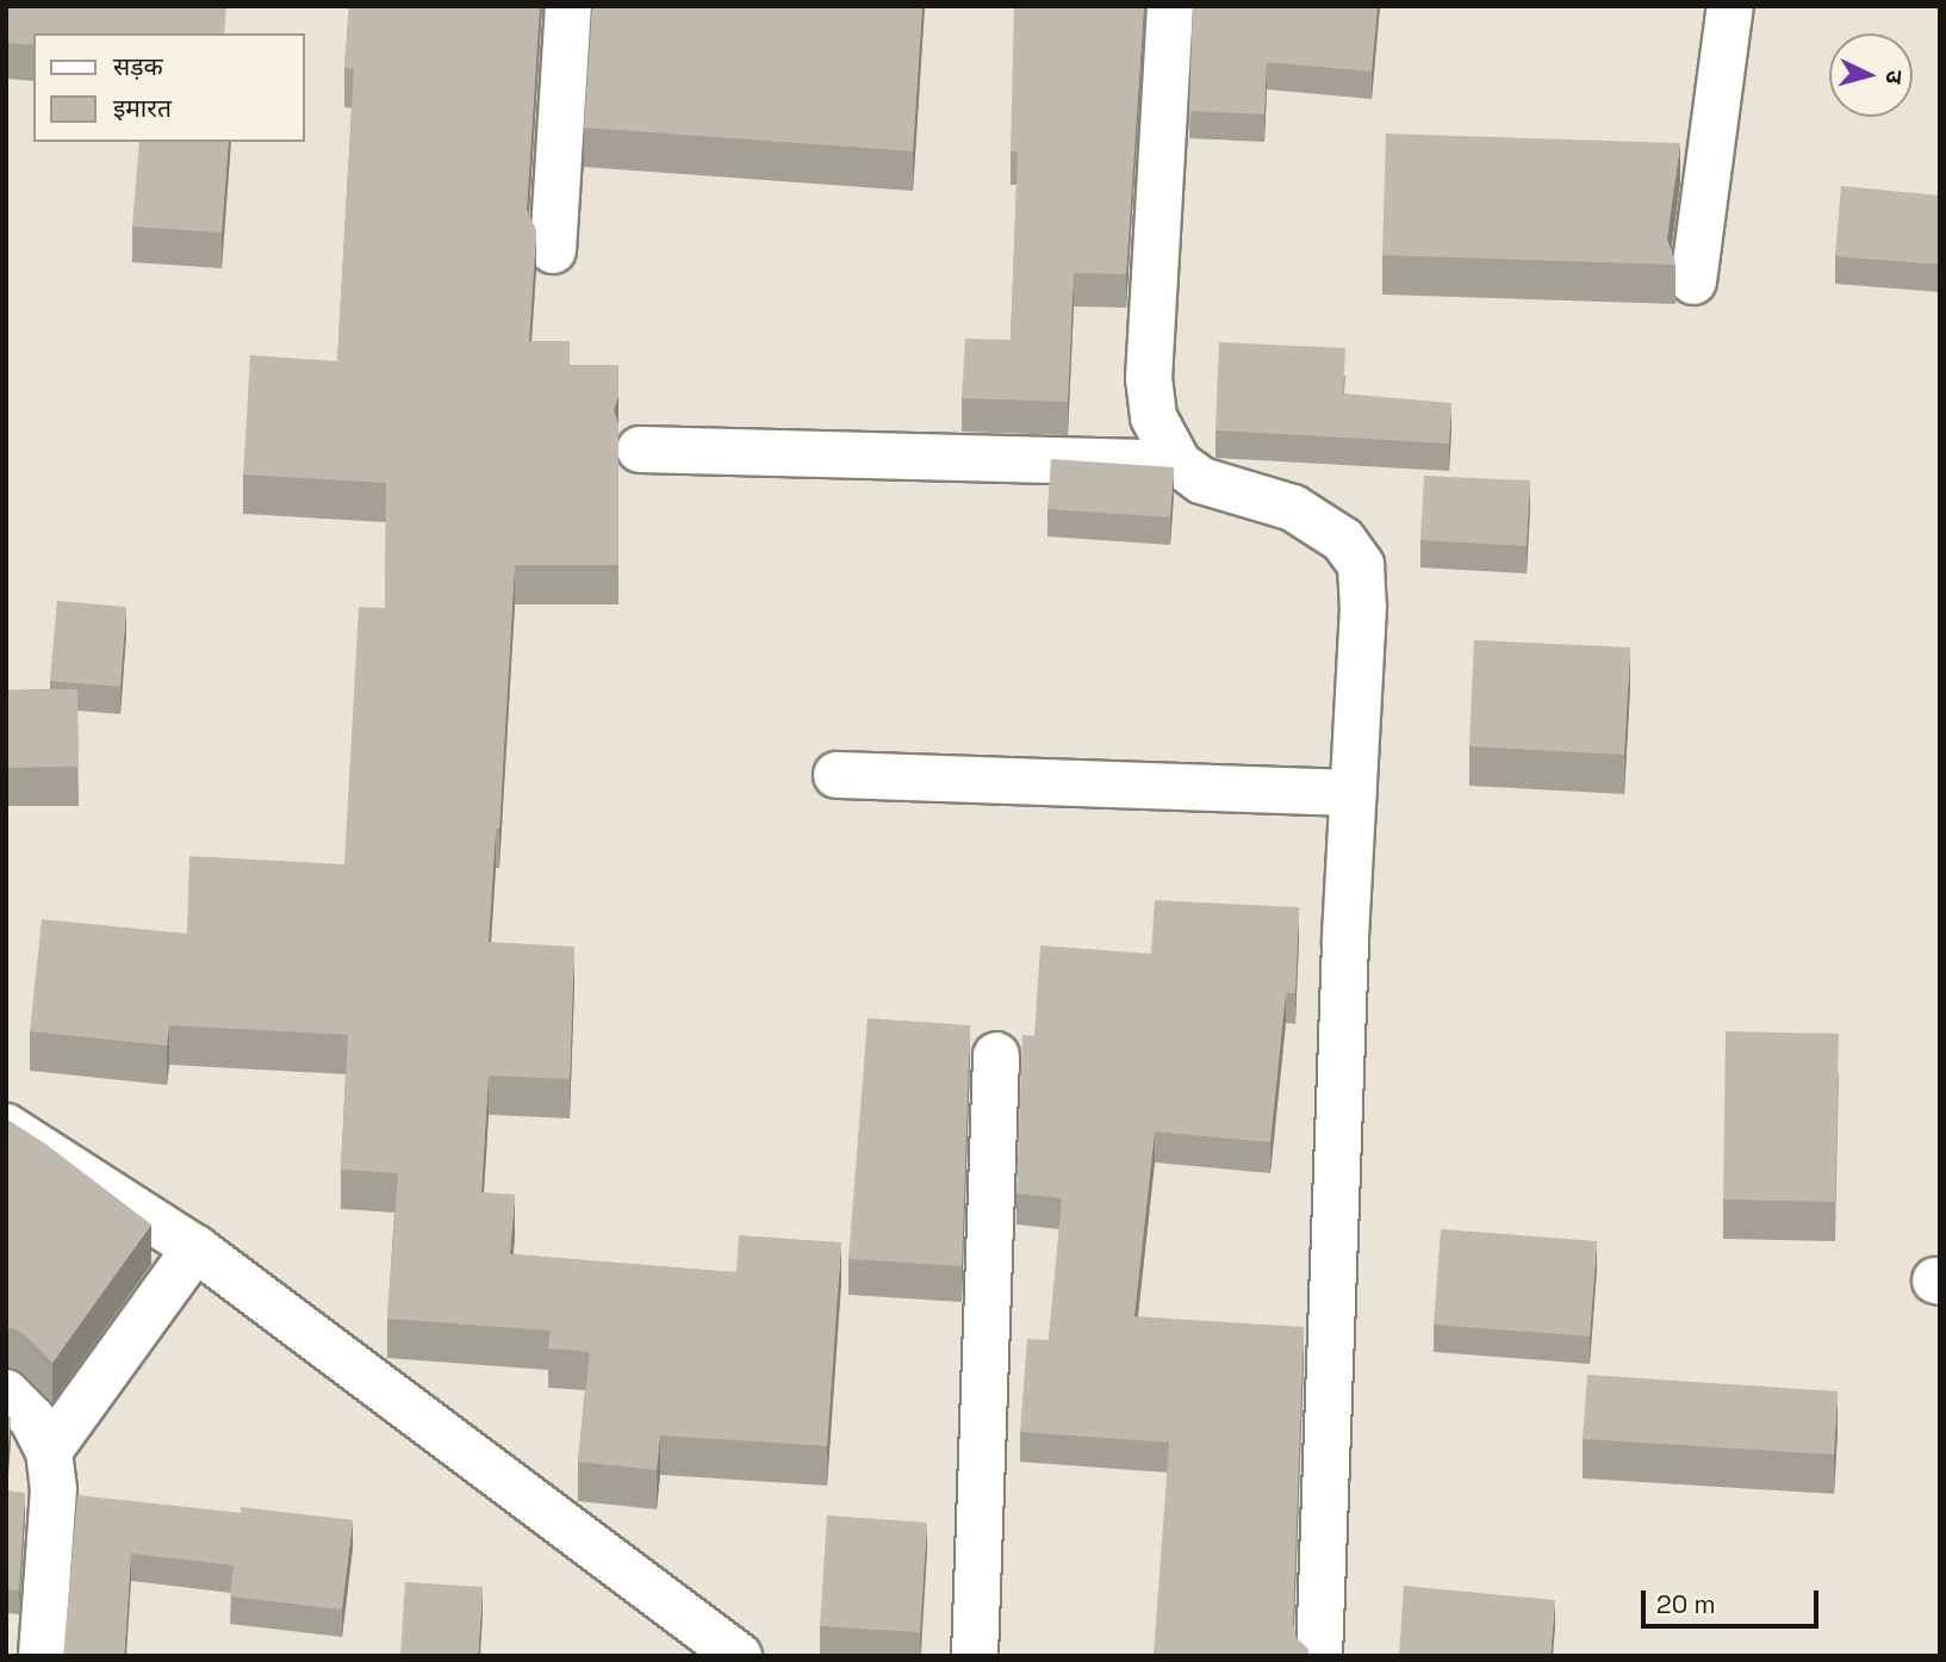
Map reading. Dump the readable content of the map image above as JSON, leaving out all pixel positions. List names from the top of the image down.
{
  "legend": ["सड़क", "इमारत"],
  "scale_bar": "20 m",
  "north": "right"
}
